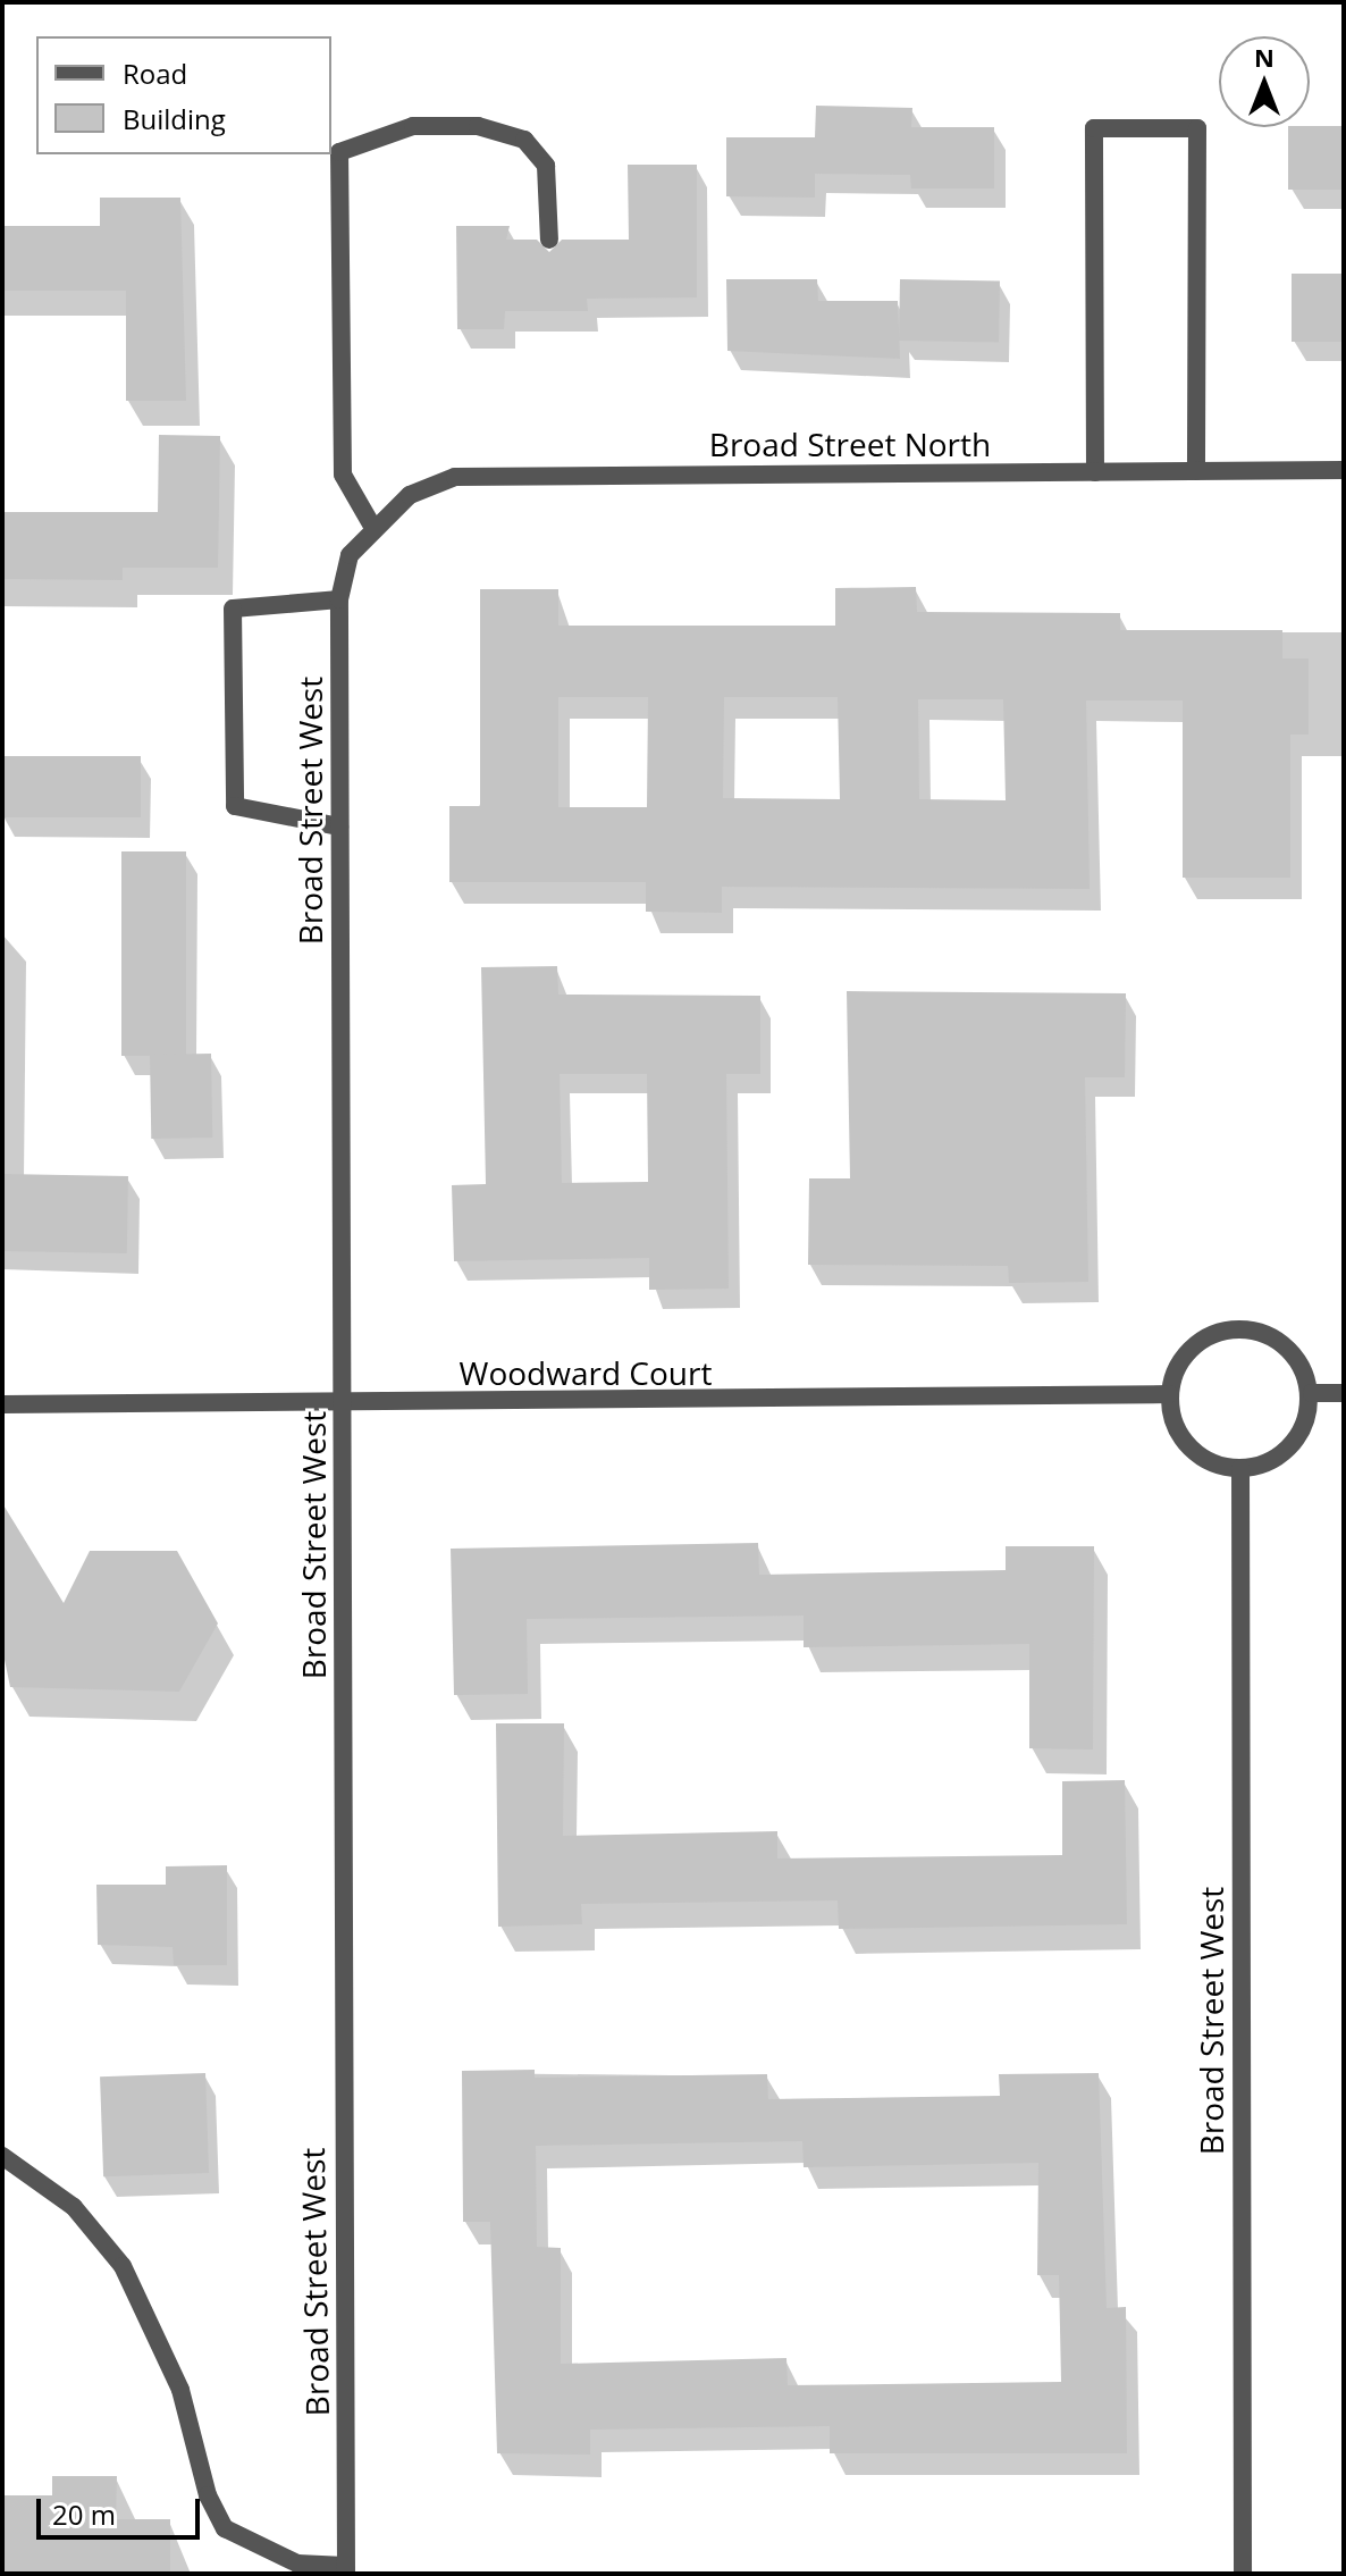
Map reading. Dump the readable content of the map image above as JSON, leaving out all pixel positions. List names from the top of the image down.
{
  "streets": {
    "street": ["Broad Street North", "Broad Street West", "Woodward Court"]
  },
  "crossings": [
    ["Broad Street North", "Broad Street West"],
    ["Broad Street West", "Woodward Court"]
  ],
  "legend": ["Road", "Building"],
  "scale_bar": "20 m",
  "north": "top"
}
